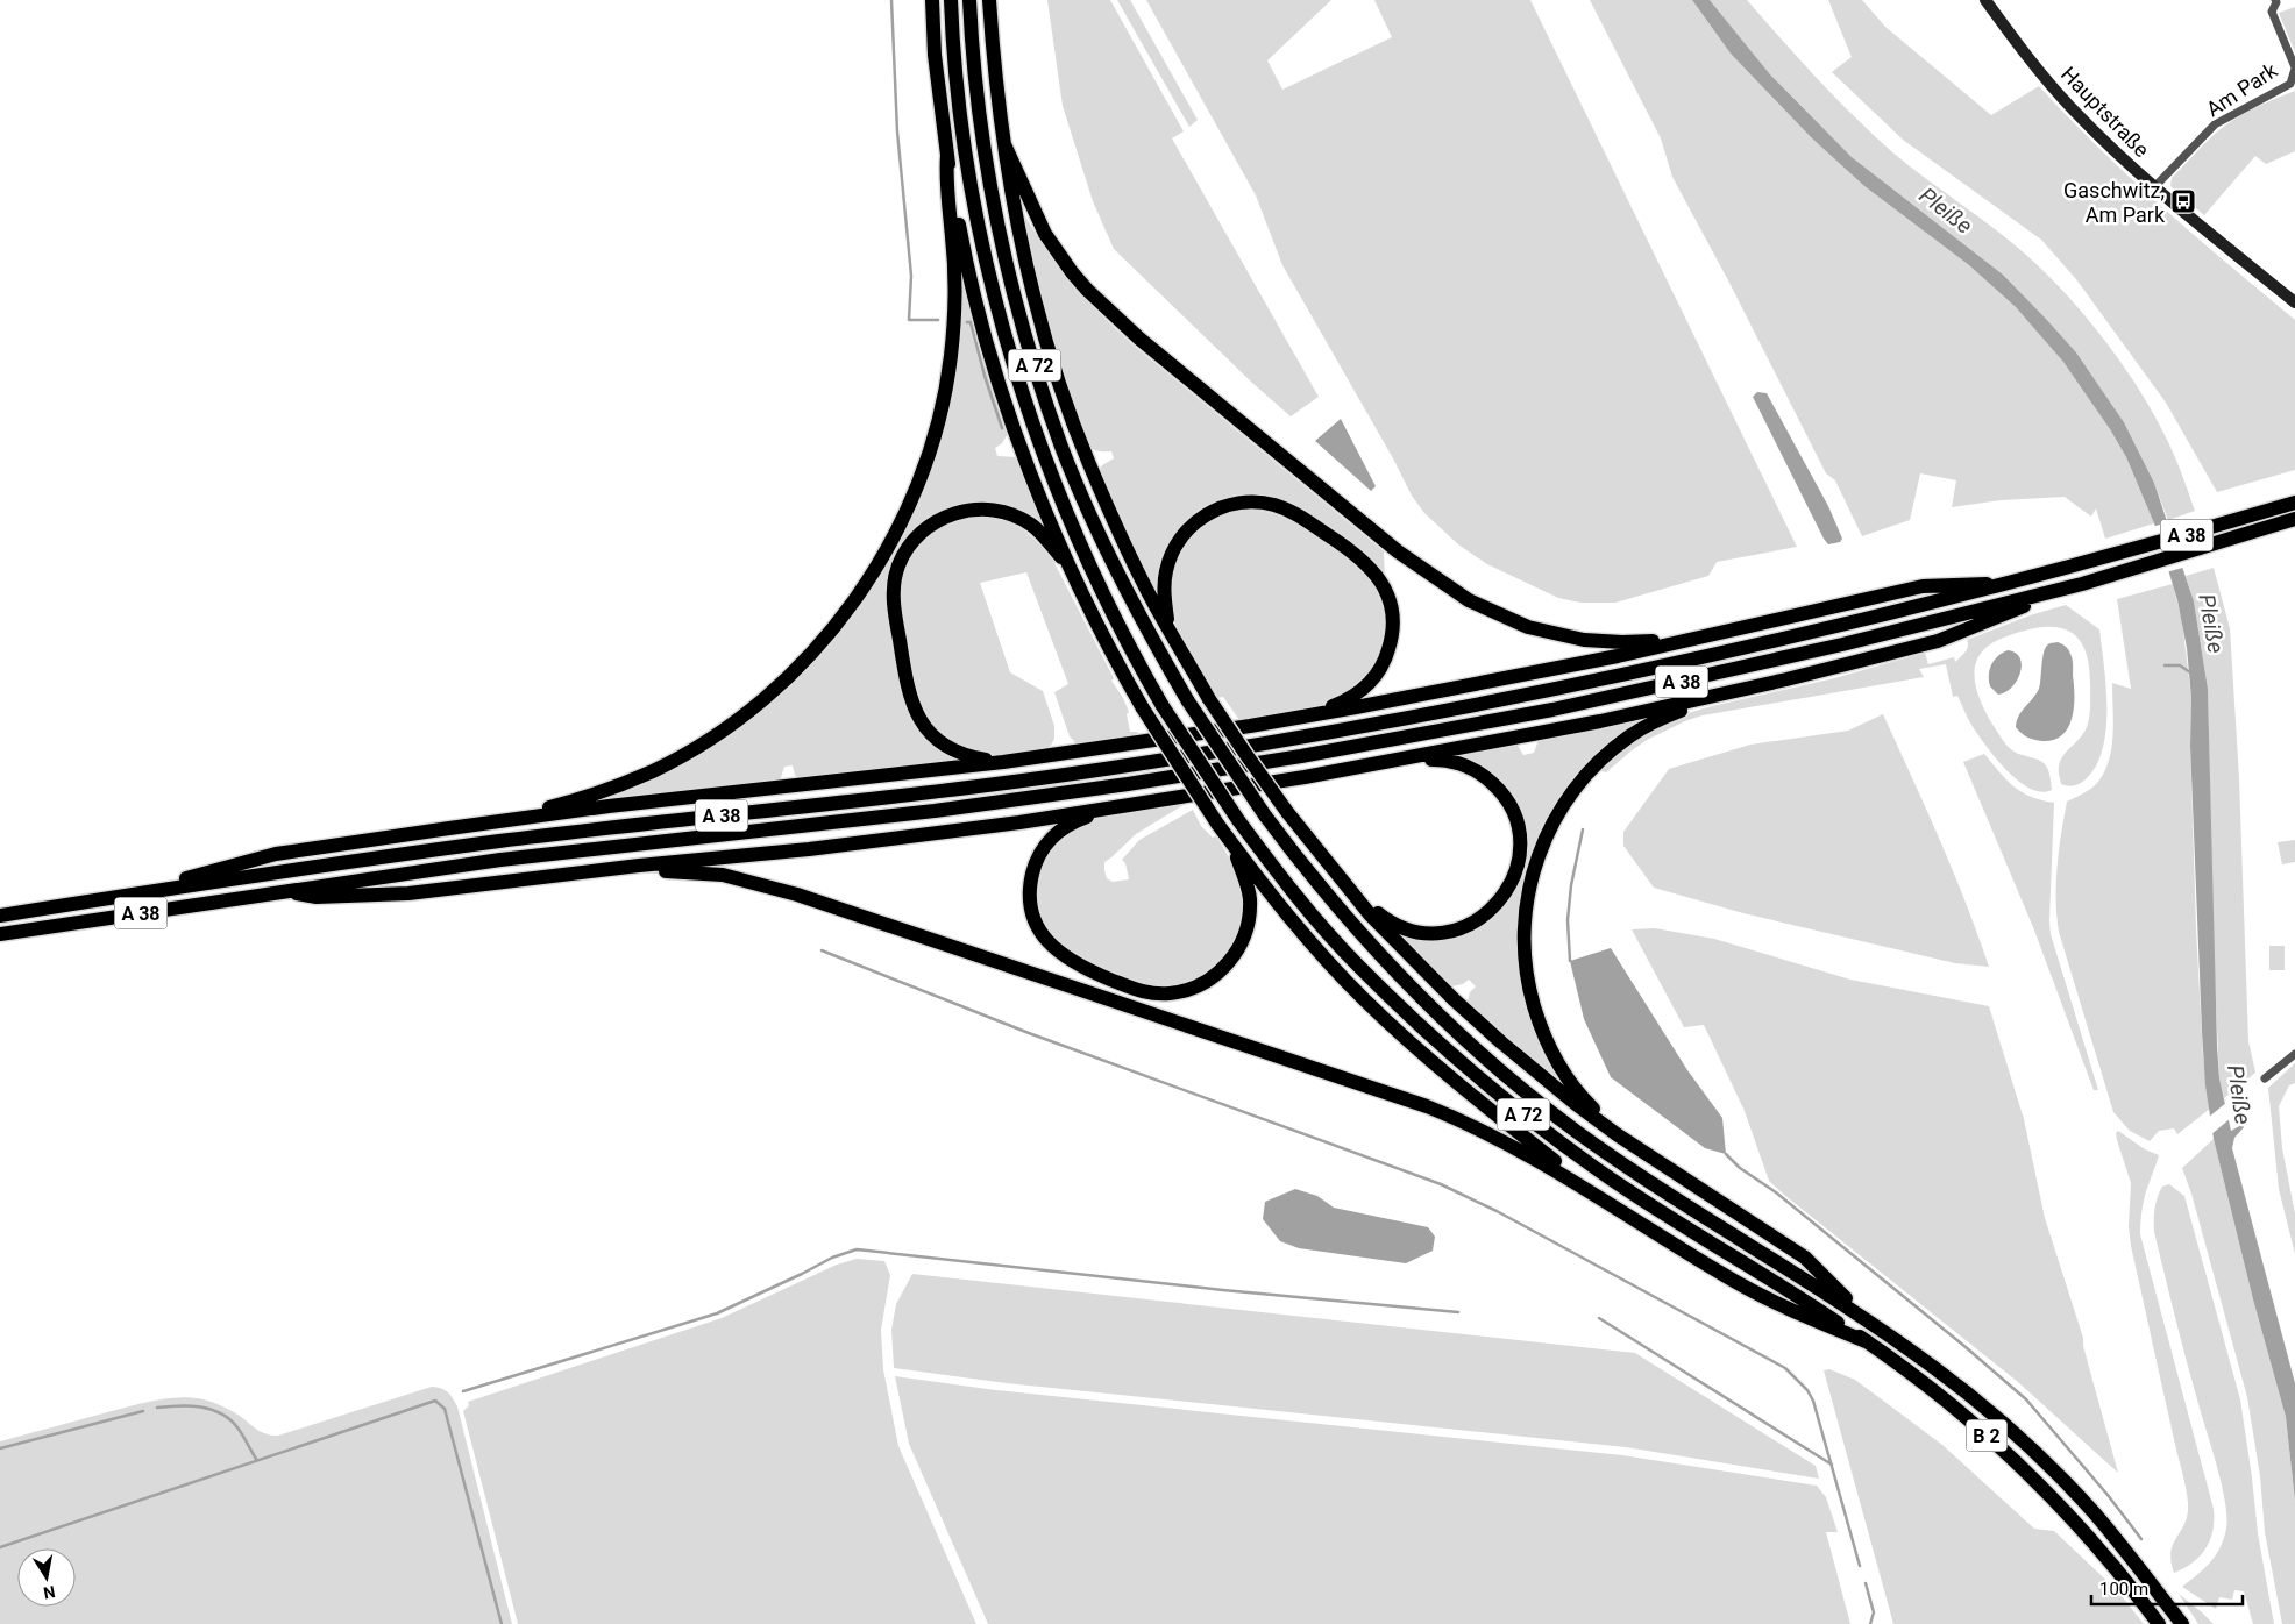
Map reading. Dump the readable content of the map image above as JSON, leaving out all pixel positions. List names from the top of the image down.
{
  "streets": {
    "highway": ["A 72", "A 38", "B 2"],
    "main road": ["Hauptstraße"],
    "street": ["Am Park"]
  },
  "crossings": [
    ["Am Park", "Hauptstraße"],
    ["A 72", "B 2"]
  ],
  "water": ["Pleiße"],
  "places": {
    "bus stop": ["Gaschwitz, Am Park"]
  },
  "scale_bar": "100 m",
  "north": "bottom"
}
